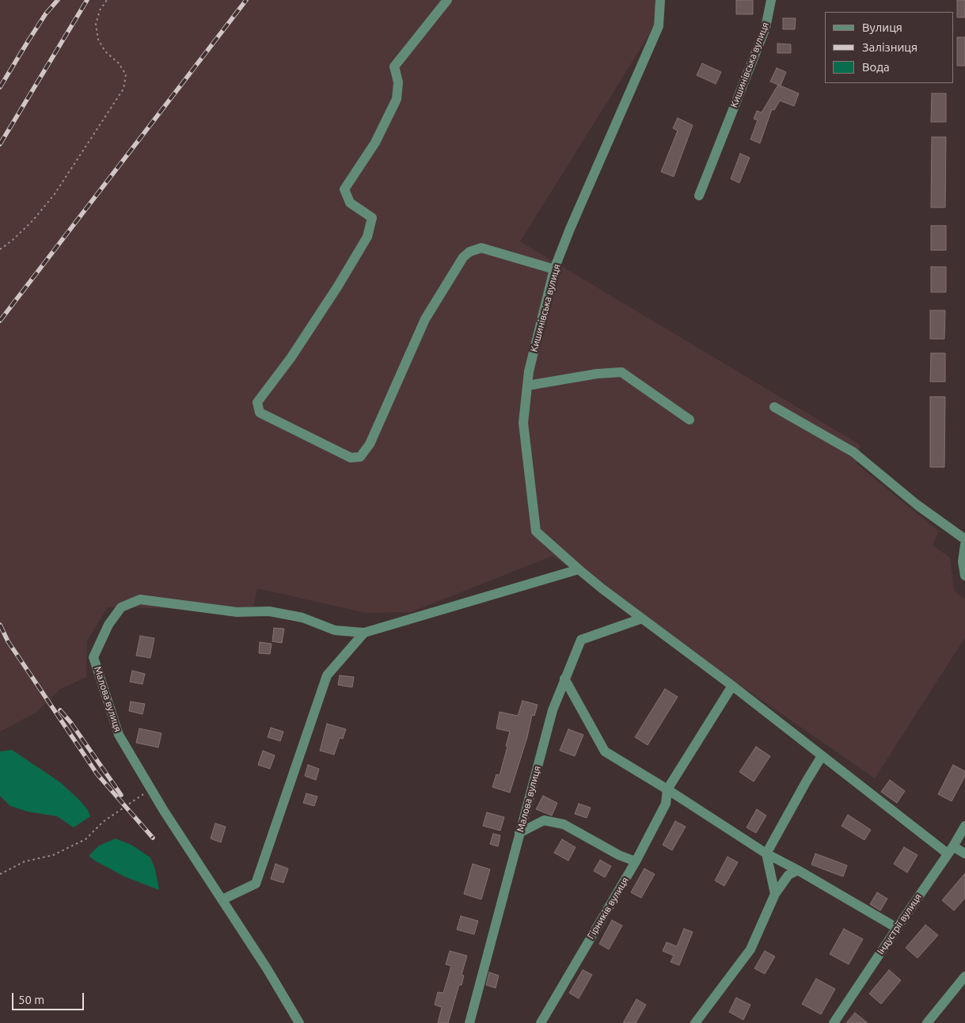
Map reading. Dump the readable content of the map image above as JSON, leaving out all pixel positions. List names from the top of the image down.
{
  "streets": {
    "street": [
      "Кишинівська вулиця",
      "Малова вулиця",
      "Гірників вулиця",
      "Індустрії вулиця"
    ]
  },
  "crossings": [
    ["Кишинівська вулиця", "Малова вулиця"],
    ["Кишинівська вулиця", "Гірників вулиця"],
    ["Кишинівська вулиця", "Індустрії вулиця"]
  ],
  "legend": ["Вулиця", "Залізниця", "Вода"],
  "scale_bar": "50 m"
}
